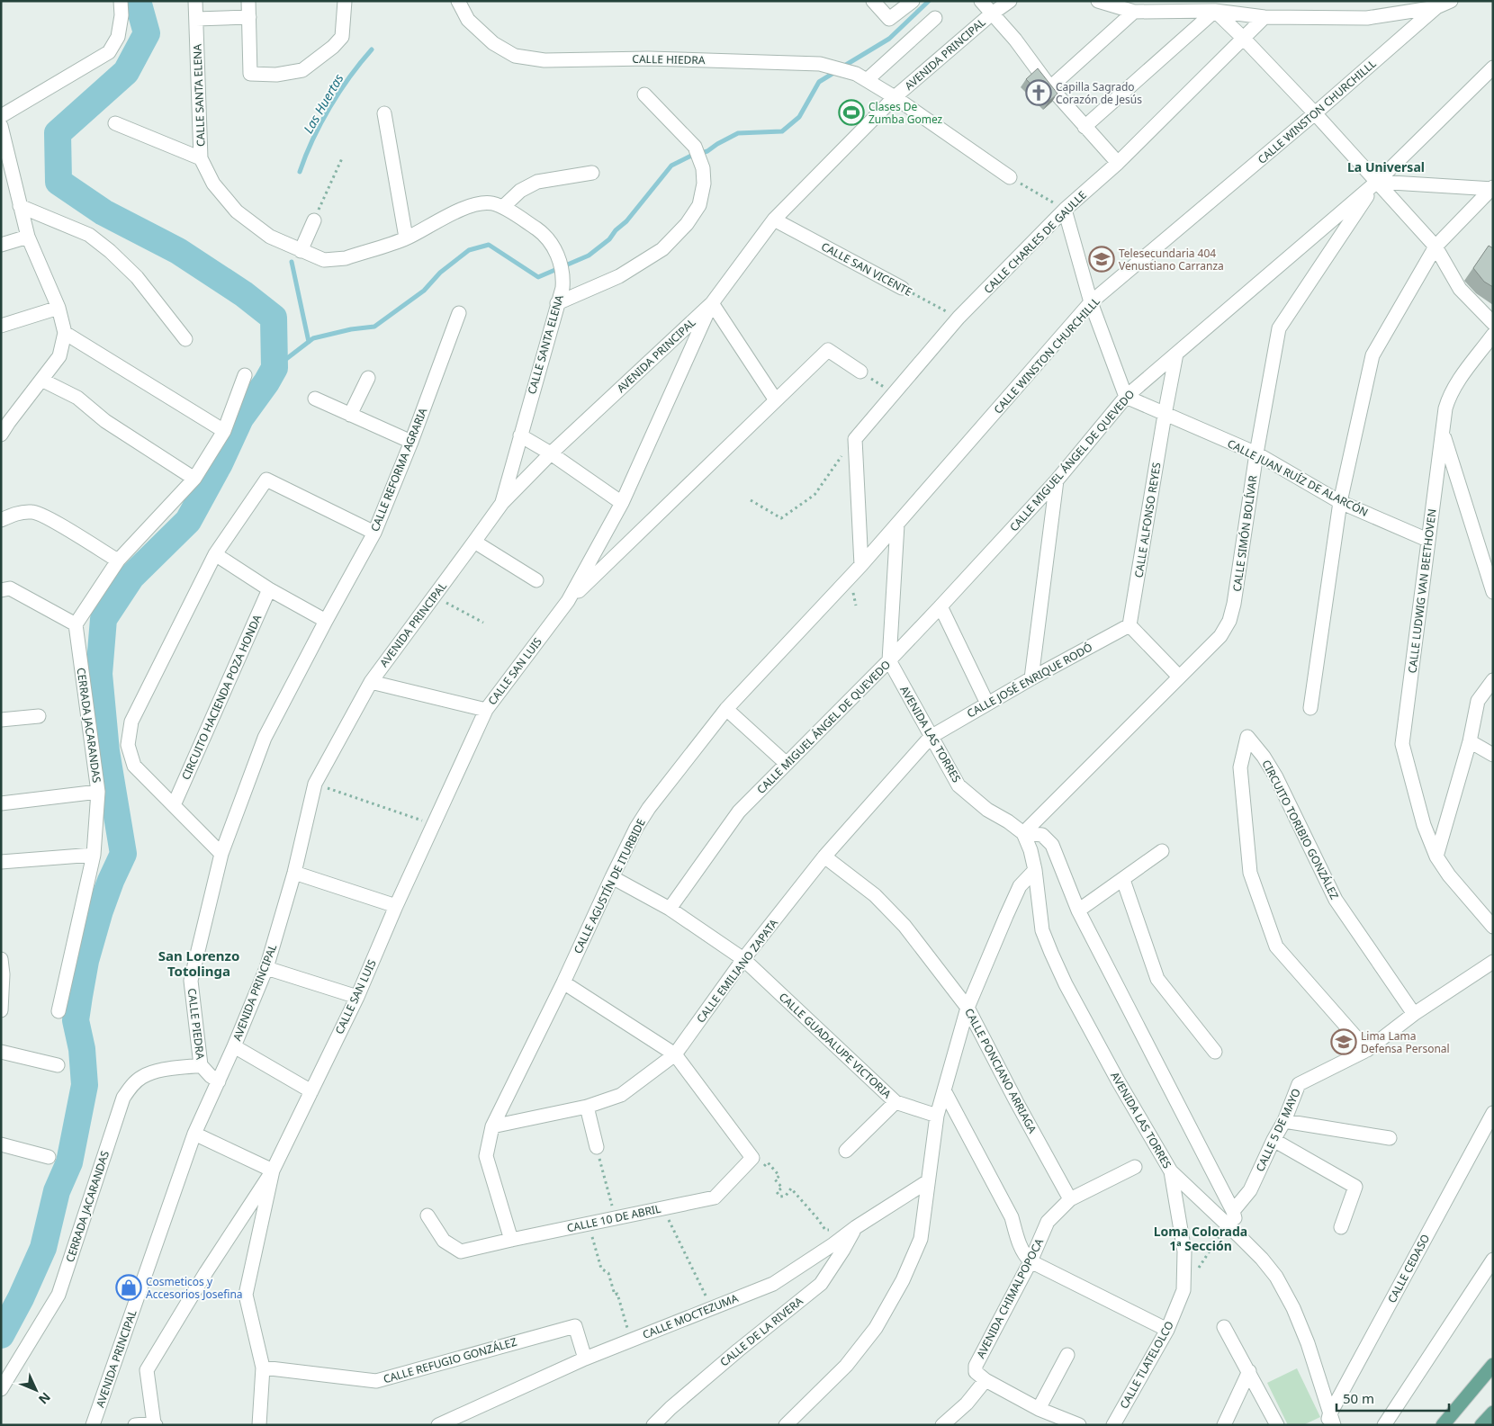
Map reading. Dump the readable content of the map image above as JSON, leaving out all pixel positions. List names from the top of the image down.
{
  "streets": {
    "street": [
      "AVENIDA PRINCIPAL",
      "CALLE HIEDRA",
      "CALLE SANTA ELENA",
      "CALLE WINSTON CHURCHILLL",
      "CALLE CHARLES DE GAULLE",
      "CALLE SAN VICENTE",
      "CALLE MIGUEL ÁNGEL DE QUEVEDO",
      "CALLE REFORMA AGRARIA",
      "CALLE JUAN RUÍZ DE ALARCÓN",
      "CALLE ALFONSO REYES",
      "CALLE SIMÓN BOLÍVAR",
      "CALLE LUDWIG VAN BEETHOVEN",
      "CALLE SAN LUIS",
      "CALLE JOSÉ ENRIQUE RODÓ",
      "CIRCUITO HACIENDA POZA HONDA",
      "CERRADA JACARANDAS",
      "AVENIDA LAS TORRES",
      "CIRCUITO TORIBIO GONZÁLEZ",
      "CALLE AGUSTÍN DE ITURBIDE",
      "CALLE EMILIANO ZAPATA",
      "CALLE PIEDRA",
      "CALLE GUADALUPE VICTORIA",
      "CALLE PONCIANO ARRIAGA",
      "CALLE 5 DE MAYO",
      "CALLE 10 DE ABRIL",
      "CALLE CEDASO",
      "AVENIDA CHIMALPOPOCA",
      "CALLE MOCTEZUMA",
      "CALLE DE LA RIVERA",
      "CALLE REFUGIO GONZÁLEZ",
      "CALLE TLATELOLCO"
    ]
  },
  "crossings": [
    ["AVENIDA PRINCIPAL", "CALLE HIEDRA"],
    ["AVENIDA PRINCIPAL", "CALLE SANTA ELENA"],
    ["AVENIDA PRINCIPAL", "CALLE SAN VICENTE"],
    ["AVENIDA PRINCIPAL", "CALLE SAN LUIS"],
    ["AVENIDA PRINCIPAL", "CALLE PIEDRA"],
    ["CALLE WINSTON CHURCHILLL", "CALLE AGUSTÍN DE ITURBIDE"],
    ["CALLE CHARLES DE GAULLE", "CALLE SAN VICENTE"],
    ["CALLE MIGUEL ÁNGEL DE QUEVEDO", "CALLE JUAN RUÍZ DE ALARCÓN"],
    ["CALLE MIGUEL ÁNGEL DE QUEVEDO", "CALLE ALFONSO REYES"],
    ["CALLE MIGUEL ÁNGEL DE QUEVEDO", "CALLE SIMÓN BOLÍVAR"],
    ["CALLE MIGUEL ÁNGEL DE QUEVEDO", "AVENIDA LAS TORRES"],
    ["CALLE MIGUEL ÁNGEL DE QUEVEDO", "CALLE GUADALUPE VICTORIA"],
    ["CALLE REFORMA AGRARIA", "CALLE PIEDRA"],
    ["CALLE JUAN RUÍZ DE ALARCÓN", "CALLE ALFONSO REYES"],
    ["CALLE JUAN RUÍZ DE ALARCÓN", "CALLE SIMÓN BOLÍVAR"],
    ["CALLE JUAN RUÍZ DE ALARCÓN", "CALLE LUDWIG VAN BEETHOVEN"],
    ["CALLE ALFONSO REYES", "CALLE JOSÉ ENRIQUE RODÓ"],
    ["CALLE SIMÓN BOLÍVAR", "AVENIDA LAS TORRES"],
    ["CALLE SAN LUIS", "CALLE REFUGIO GONZÁLEZ"],
    ["CALLE JOSÉ ENRIQUE RODÓ", "AVENIDA LAS TORRES"],
    ["CALLE JOSÉ ENRIQUE RODÓ", "CALLE EMILIANO ZAPATA"],
    ["CERRADA JACARANDAS", "CALLE PIEDRA"],
    ["AVENIDA LAS TORRES", "CALLE EMILIANO ZAPATA"],
    ["AVENIDA LAS TORRES", "CALLE 5 DE MAYO"],
    ["AVENIDA LAS TORRES", "CALLE CEDASO"],
    ["AVENIDA LAS TORRES", "CALLE TLATELOLCO"],
    ["CIRCUITO TORIBIO GONZÁLEZ", "CALLE 5 DE MAYO"],
    ["CALLE AGUSTÍN DE ITURBIDE", "CALLE EMILIANO ZAPATA"],
    ["CALLE AGUSTÍN DE ITURBIDE", "CALLE GUADALUPE VICTORIA"],
    ["CALLE AGUSTÍN DE ITURBIDE", "CALLE 10 DE ABRIL"],
    ["CALLE EMILIANO ZAPATA", "CALLE GUADALUPE VICTORIA"],
    ["CALLE EMILIANO ZAPATA", "CALLE PONCIANO ARRIAGA"],
    ["CALLE EMILIANO ZAPATA", "CALLE 10 DE ABRIL"],
    ["CALLE PONCIANO ARRIAGA", "AVENIDA CHIMALPOPOCA"],
    ["CALLE MOCTEZUMA", "CALLE DE LA RIVERA"],
    ["CALLE MOCTEZUMA", "CALLE REFUGIO GONZÁLEZ"]
  ],
  "districts": ["La Universal", "San Lorenzo Totolinga", "Loma Colorada 1ª Sección"],
  "water": ["Las Huertas"],
  "places": {
    "church": ["Capilla Sagrado Corazón de Jesús"],
    "sports": ["Clases De Zumba Gomez"],
    "school or university": ["Telesecundaria 404 Venustiano Carranza", "Lima Lama Defensa Personal"],
    "shop": ["Cosmeticos y Accesorios Josefina"]
  },
  "scale_bar": "50 m",
  "north": "bottom right"
}
